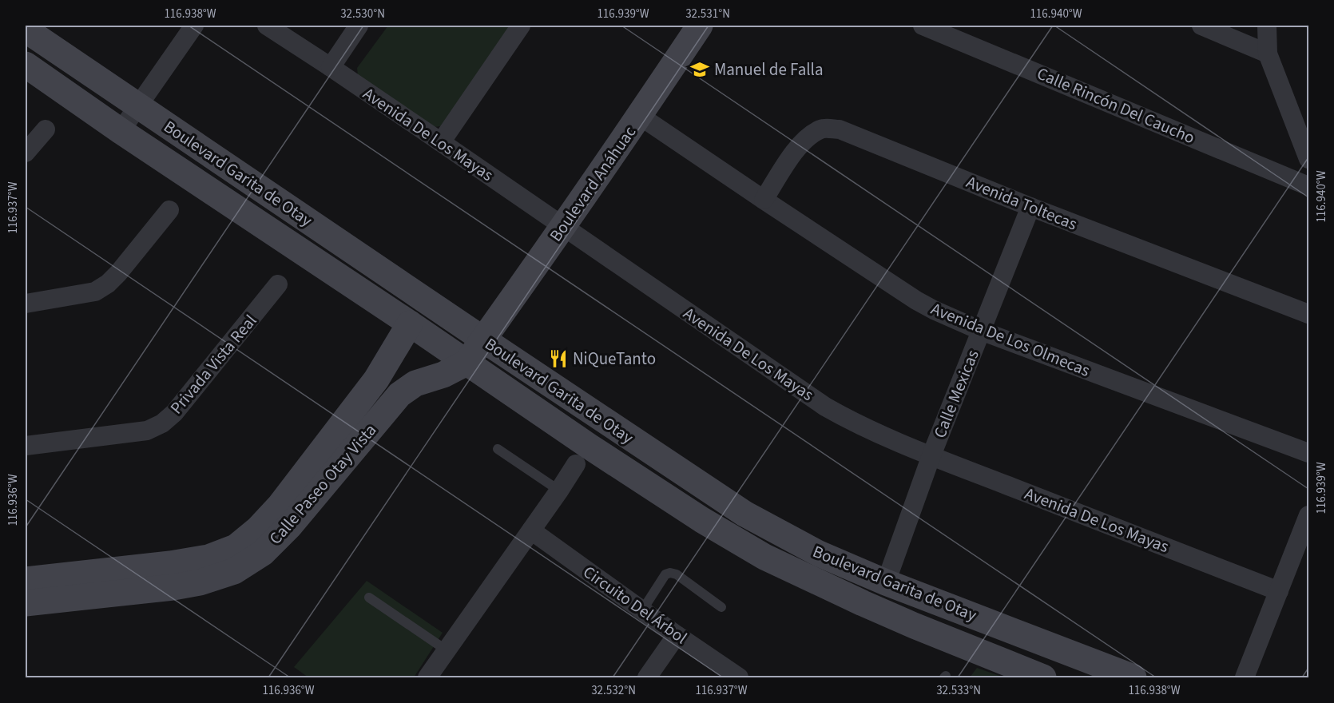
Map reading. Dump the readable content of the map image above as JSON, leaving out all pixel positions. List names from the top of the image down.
{
  "streets": {
    "main road": ["Boulevard Garita de Otay", "Boulevard Anáhuac", "Calle Paseo Otay Vista"],
    "street": [
      "Calle Rincón Del Caucho",
      "Avenida De Los Mayas",
      "Avenida Toltecas",
      "Avenida De Los Olmecas",
      "Privada Vista Real",
      "Calle Mexicas",
      "Circuito Del Árbol"
    ]
  },
  "crossings": [
    ["Avenida De Los Mayas", "Boulevard Anáhuac"],
    ["Avenida De Los Mayas", "Calle Mexicas"],
    ["Boulevard Garita de Otay", "Boulevard Anáhuac"],
    ["Boulevard Garita de Otay", "Calle Mexicas"],
    ["Boulevard Garita de Otay", "Calle Paseo Otay Vista"],
    ["Boulevard Anáhuac", "Avenida De Los Olmecas"],
    ["Boulevard Anáhuac", "Calle Paseo Otay Vista"],
    ["Avenida Toltecas", "Avenida De Los Olmecas"],
    ["Avenida Toltecas", "Calle Mexicas"],
    ["Avenida De Los Olmecas", "Calle Mexicas"]
  ],
  "places": {
    "school or university": ["Manuel de Falla"],
    "restaurant": ["NiQueTanto"]
  },
  "coordinates": [
    "116.938°W",
    "32.530°N",
    "116.939°W",
    "32.531°N",
    "116.940°W",
    "116.937°W",
    "116.936°W",
    "32.532°N",
    "32.533°N"
  ]
}
